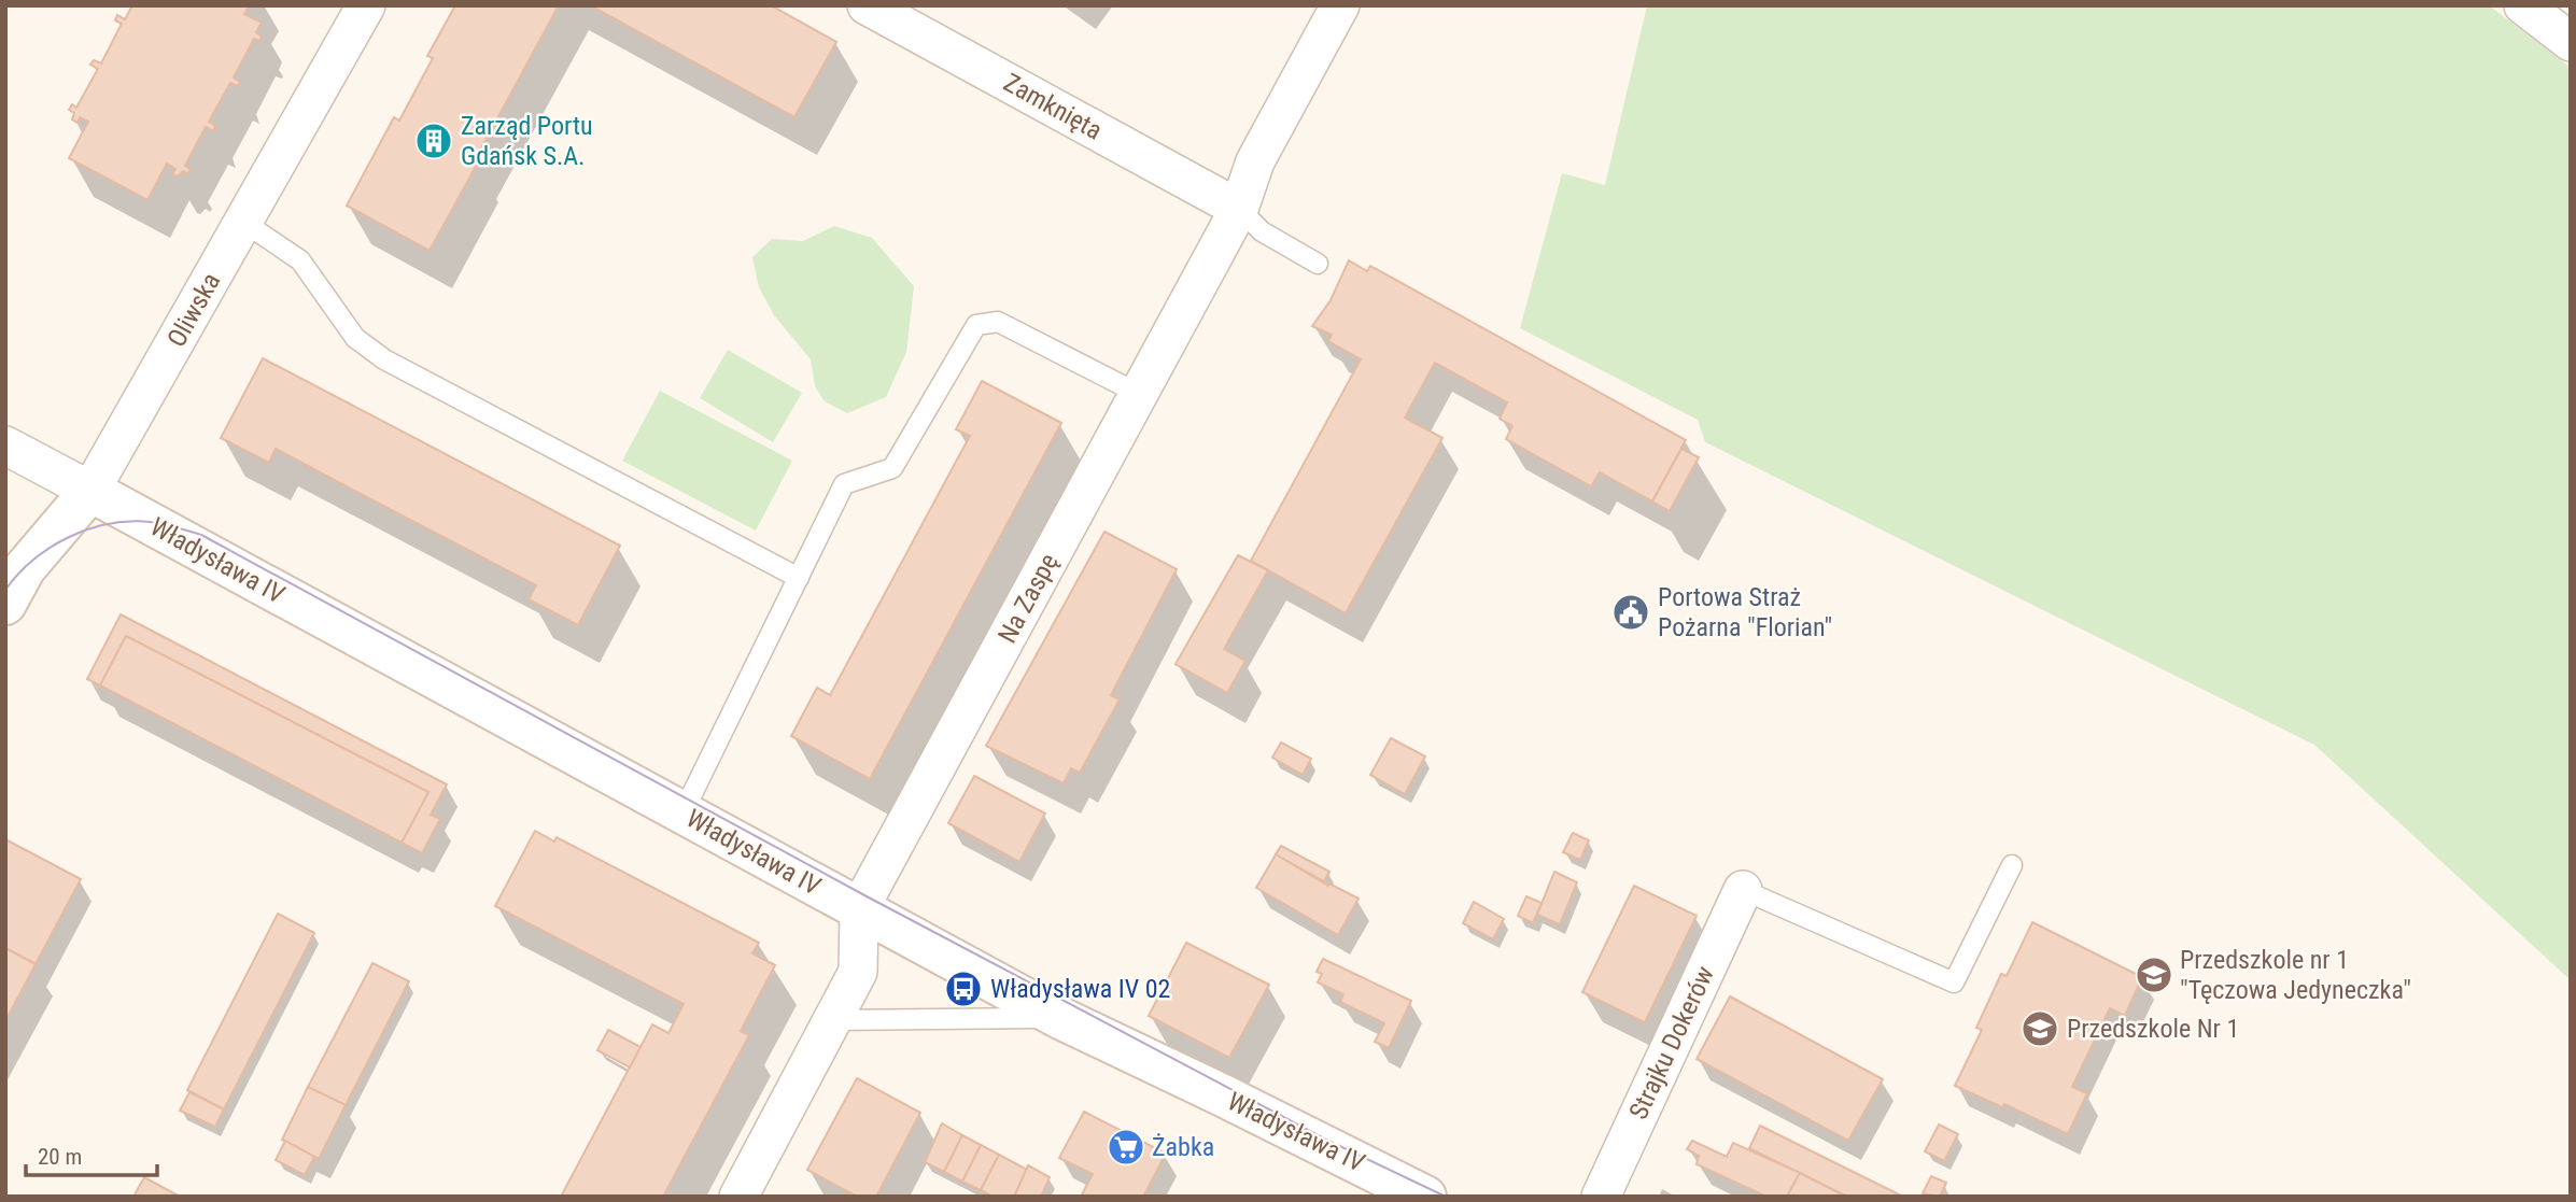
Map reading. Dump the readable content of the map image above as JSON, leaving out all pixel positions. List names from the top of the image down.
{
  "streets": {
    "street": [
      "Zamknięta",
      "Oliwska",
      "Władysława IV",
      "Na Zaspę",
      "Strajku Dokerów"
    ]
  },
  "crossings": [
    ["Zamknięta", "Na Zaspę"],
    ["Oliwska", "Władysława IV"],
    ["Władysława IV", "Na Zaspę"]
  ],
  "places": {
    "building": ["Zarząd Portu Gdańsk S.A."],
    "public building": ["Portowa Straż Pożarna \"Florian\""],
    "school or university": ["Przedszkole nr 1 \"Tęczowa Jedyneczka\"", "Przedszkole Nr 1"],
    "bus stop": ["Władysława IV 02"],
    "supermarket": ["Żabka"]
  },
  "scale_bar": "20 m"
}
